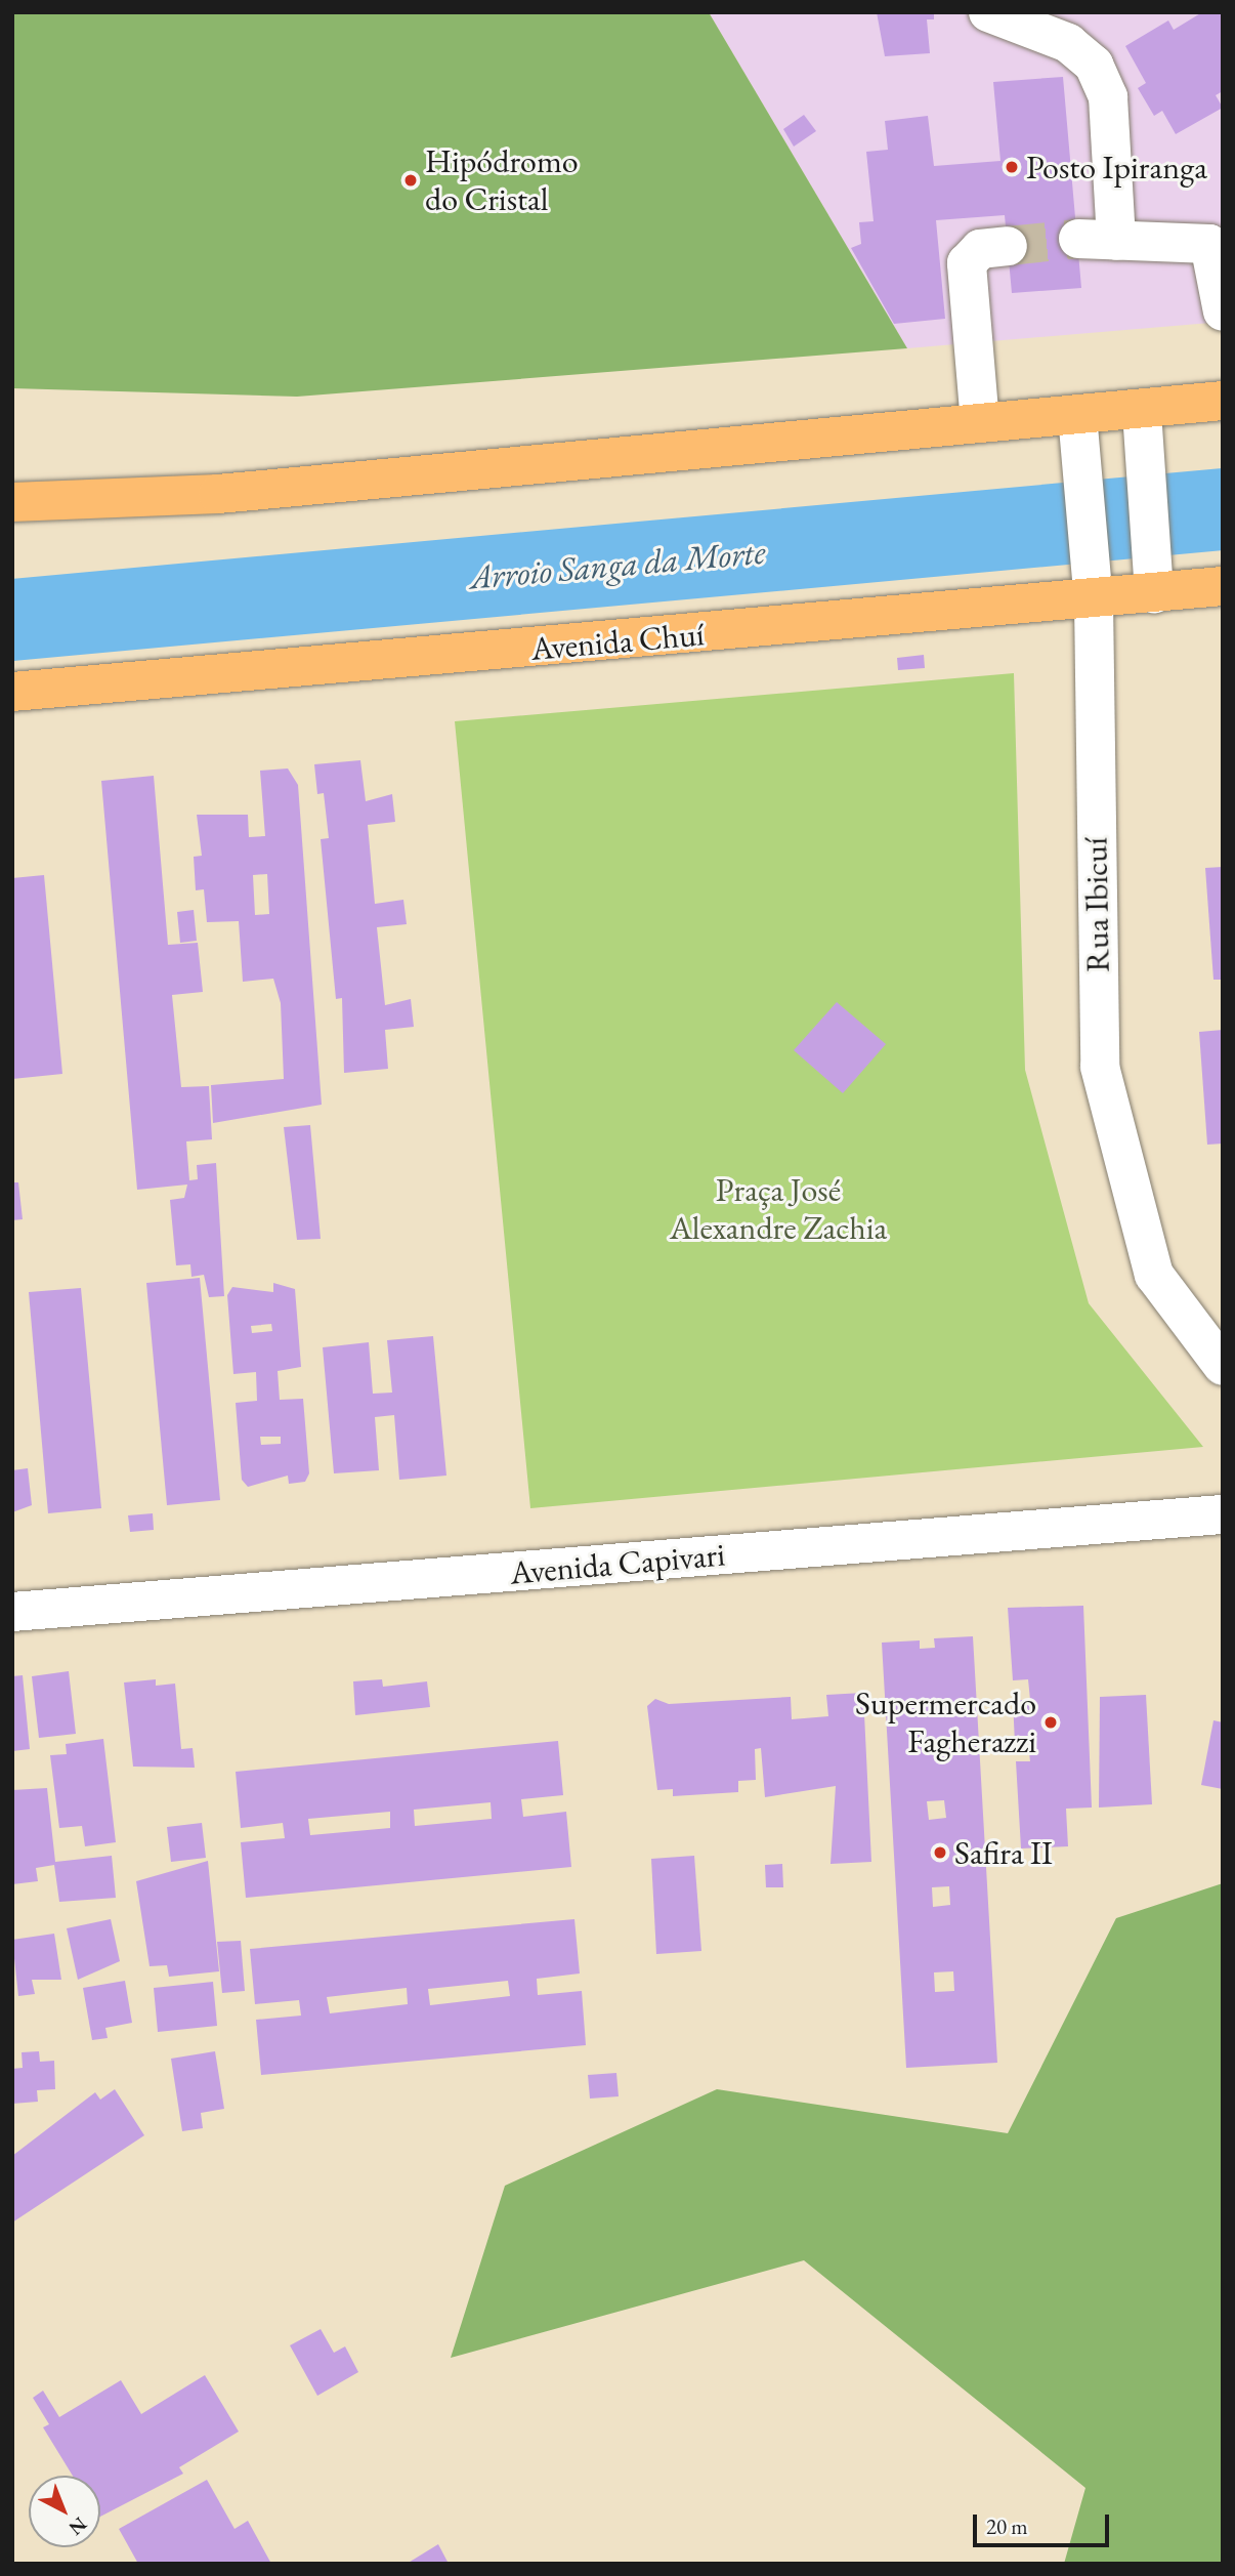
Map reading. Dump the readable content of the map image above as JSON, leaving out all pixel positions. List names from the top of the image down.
{
  "streets": {
    "main road": ["Avenida Chuí"],
    "street": ["Rua Ibicuí", "Avenida Capivari"]
  },
  "crossings": [
    ["Avenida Chuí", "Rua Ibicuí"]
  ],
  "water": ["Arroio Sanga da Morte"],
  "parks": ["Praça José Alexandre Zachia"],
  "places": [
    "Posto Ipiranga",
    "Hipódromo do Cristal",
    "Supermercado Fagherazzi",
    "Safira II"
  ],
  "scale_bar": "20 m",
  "north": "bottom right"
}
